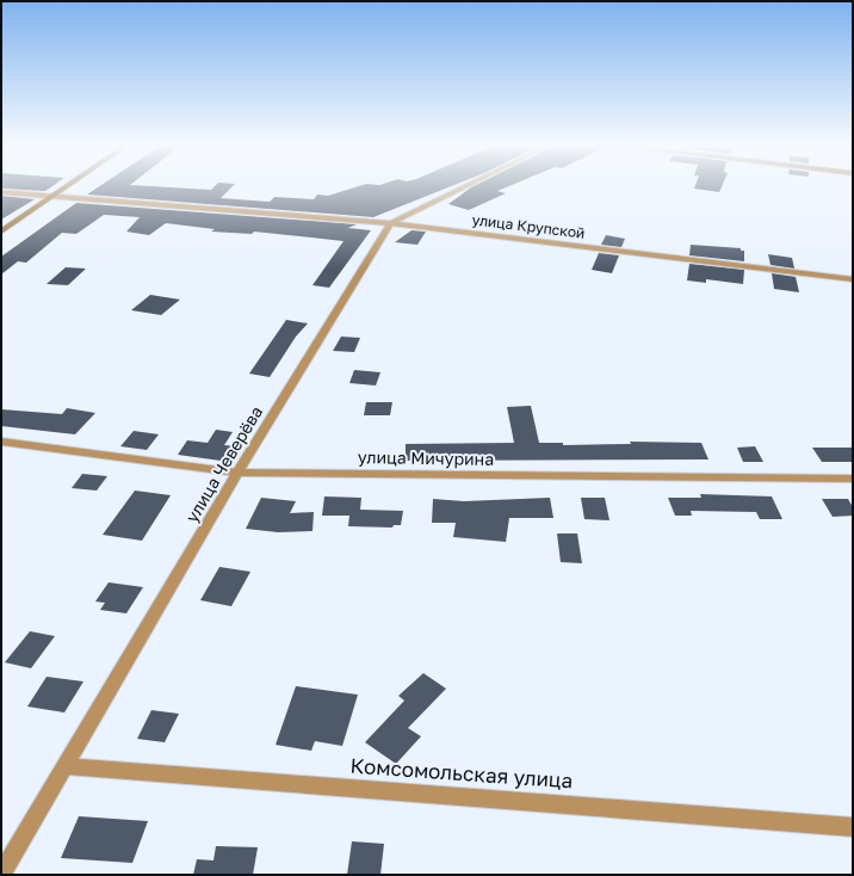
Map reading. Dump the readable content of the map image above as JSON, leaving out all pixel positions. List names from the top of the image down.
{
  "streets": {
    "street": [
      "улица Крупской",
      "улица Мичурина",
      "улица Чеверёва",
      "Комсомольская улица"
    ]
  },
  "crossings": [
    ["улица Крупской", "улица Чеверёва"],
    ["улица Мичурина", "улица Чеверёва"],
    ["улица Чеверёва", "Комсомольская улица"]
  ]
}
